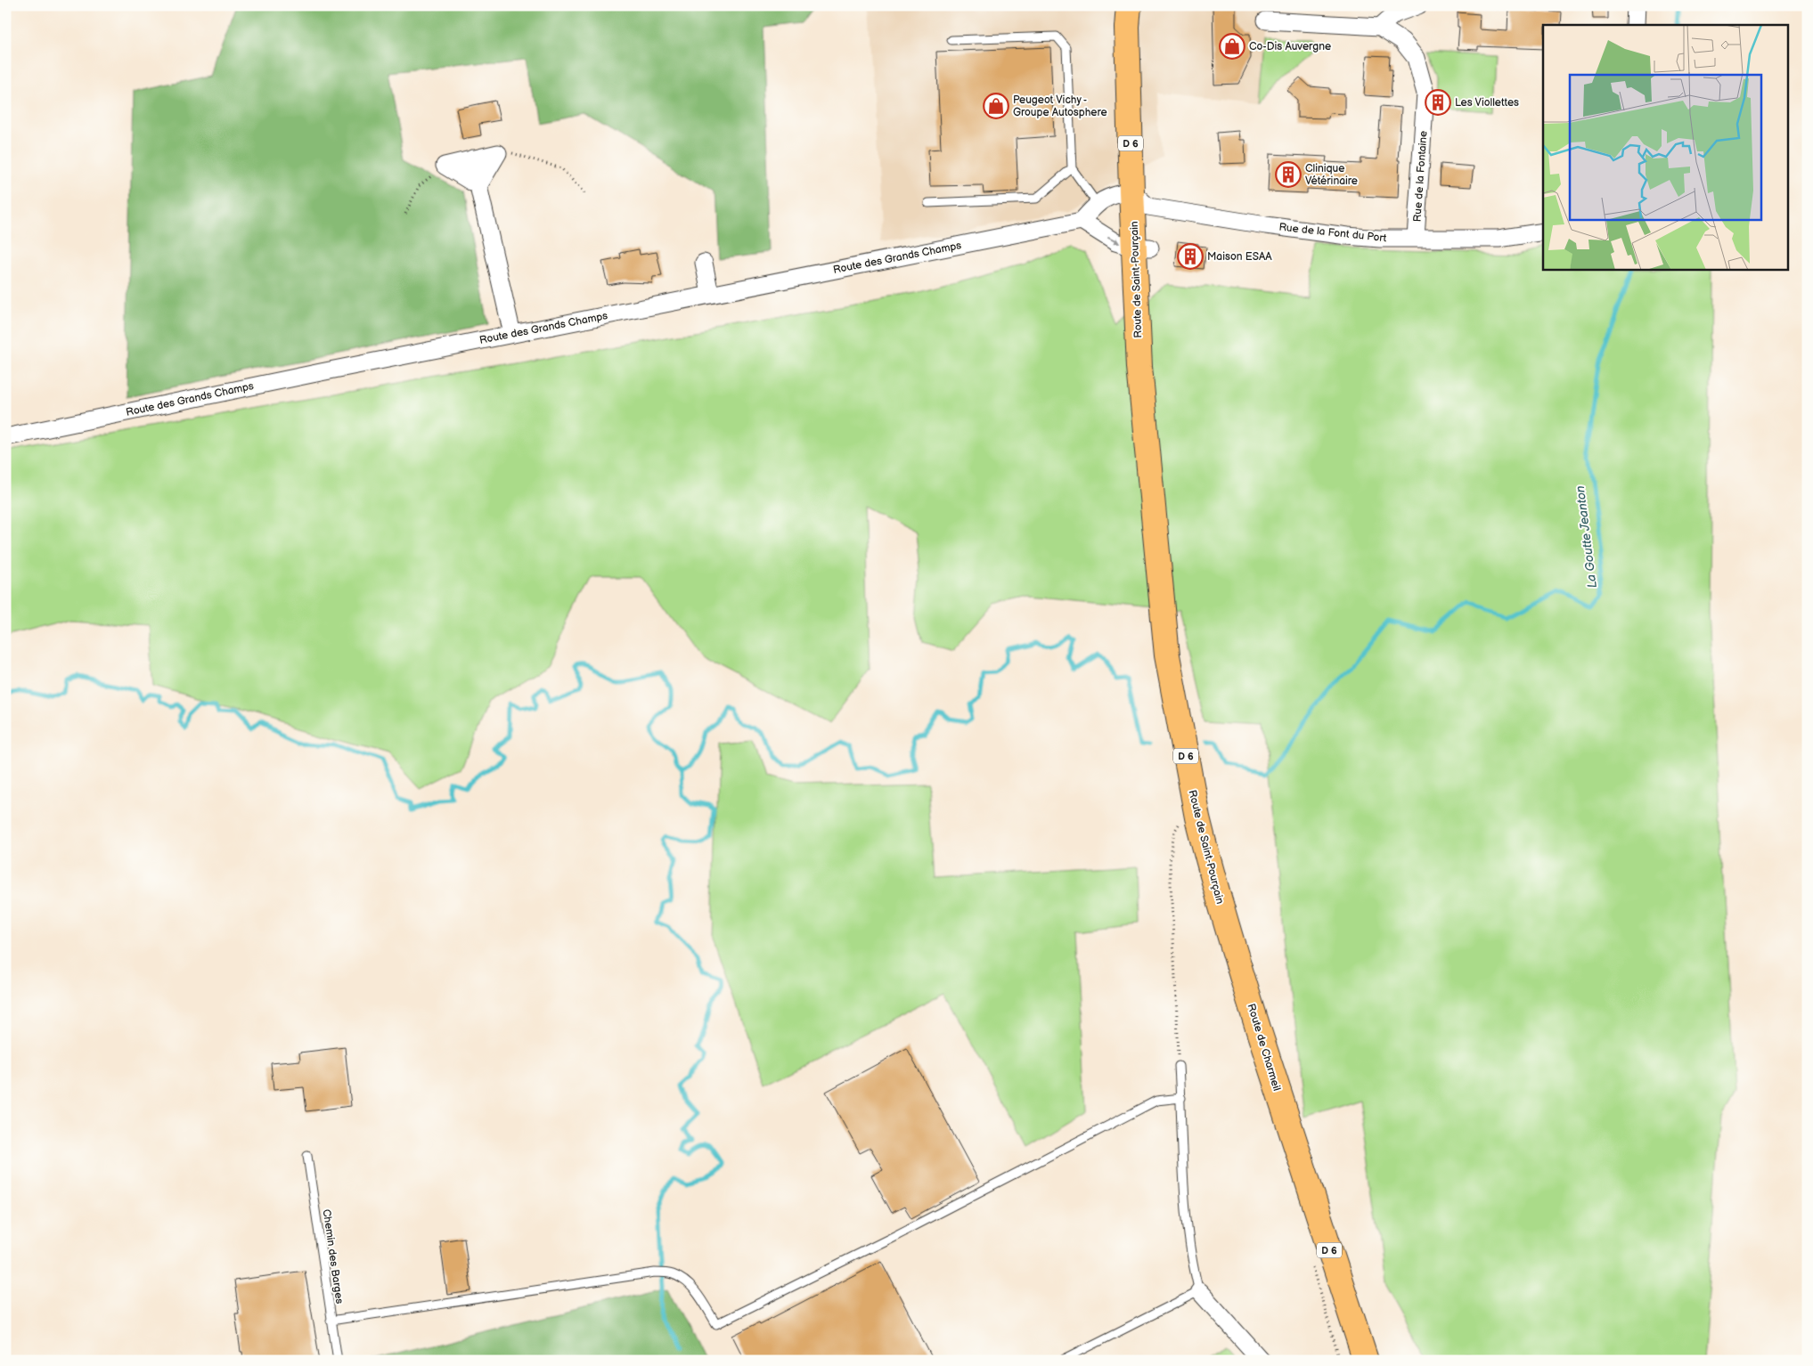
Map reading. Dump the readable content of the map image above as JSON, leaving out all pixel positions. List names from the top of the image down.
{
  "streets": {
    "main road": ["D 6", "Route de Saint-Pourçain", "Route de Charmeil"],
    "street": ["Rue de la Fontaine", "Rue de la Font du Port", "Route des Grands Champs"],
    "lane": ["Chemin des Barges"]
  },
  "crossings": [
    ["Rue de la Fontaine", "Rue de la Font du Port"],
    ["Rue de la Font du Port", "Route de Saint-Pourçain"],
    ["Route de Saint-Pourçain", "Route de Charmeil"]
  ],
  "water": ["La Goutte Jeanton"],
  "places": {
    "shop": ["Co-Dis Auvergne", "Peugeot Vichy - Groupe Autosphere"],
    "building": ["Les Viollettes", "Clinique Vétérinaire", "Maison ESAA"]
  }
}
